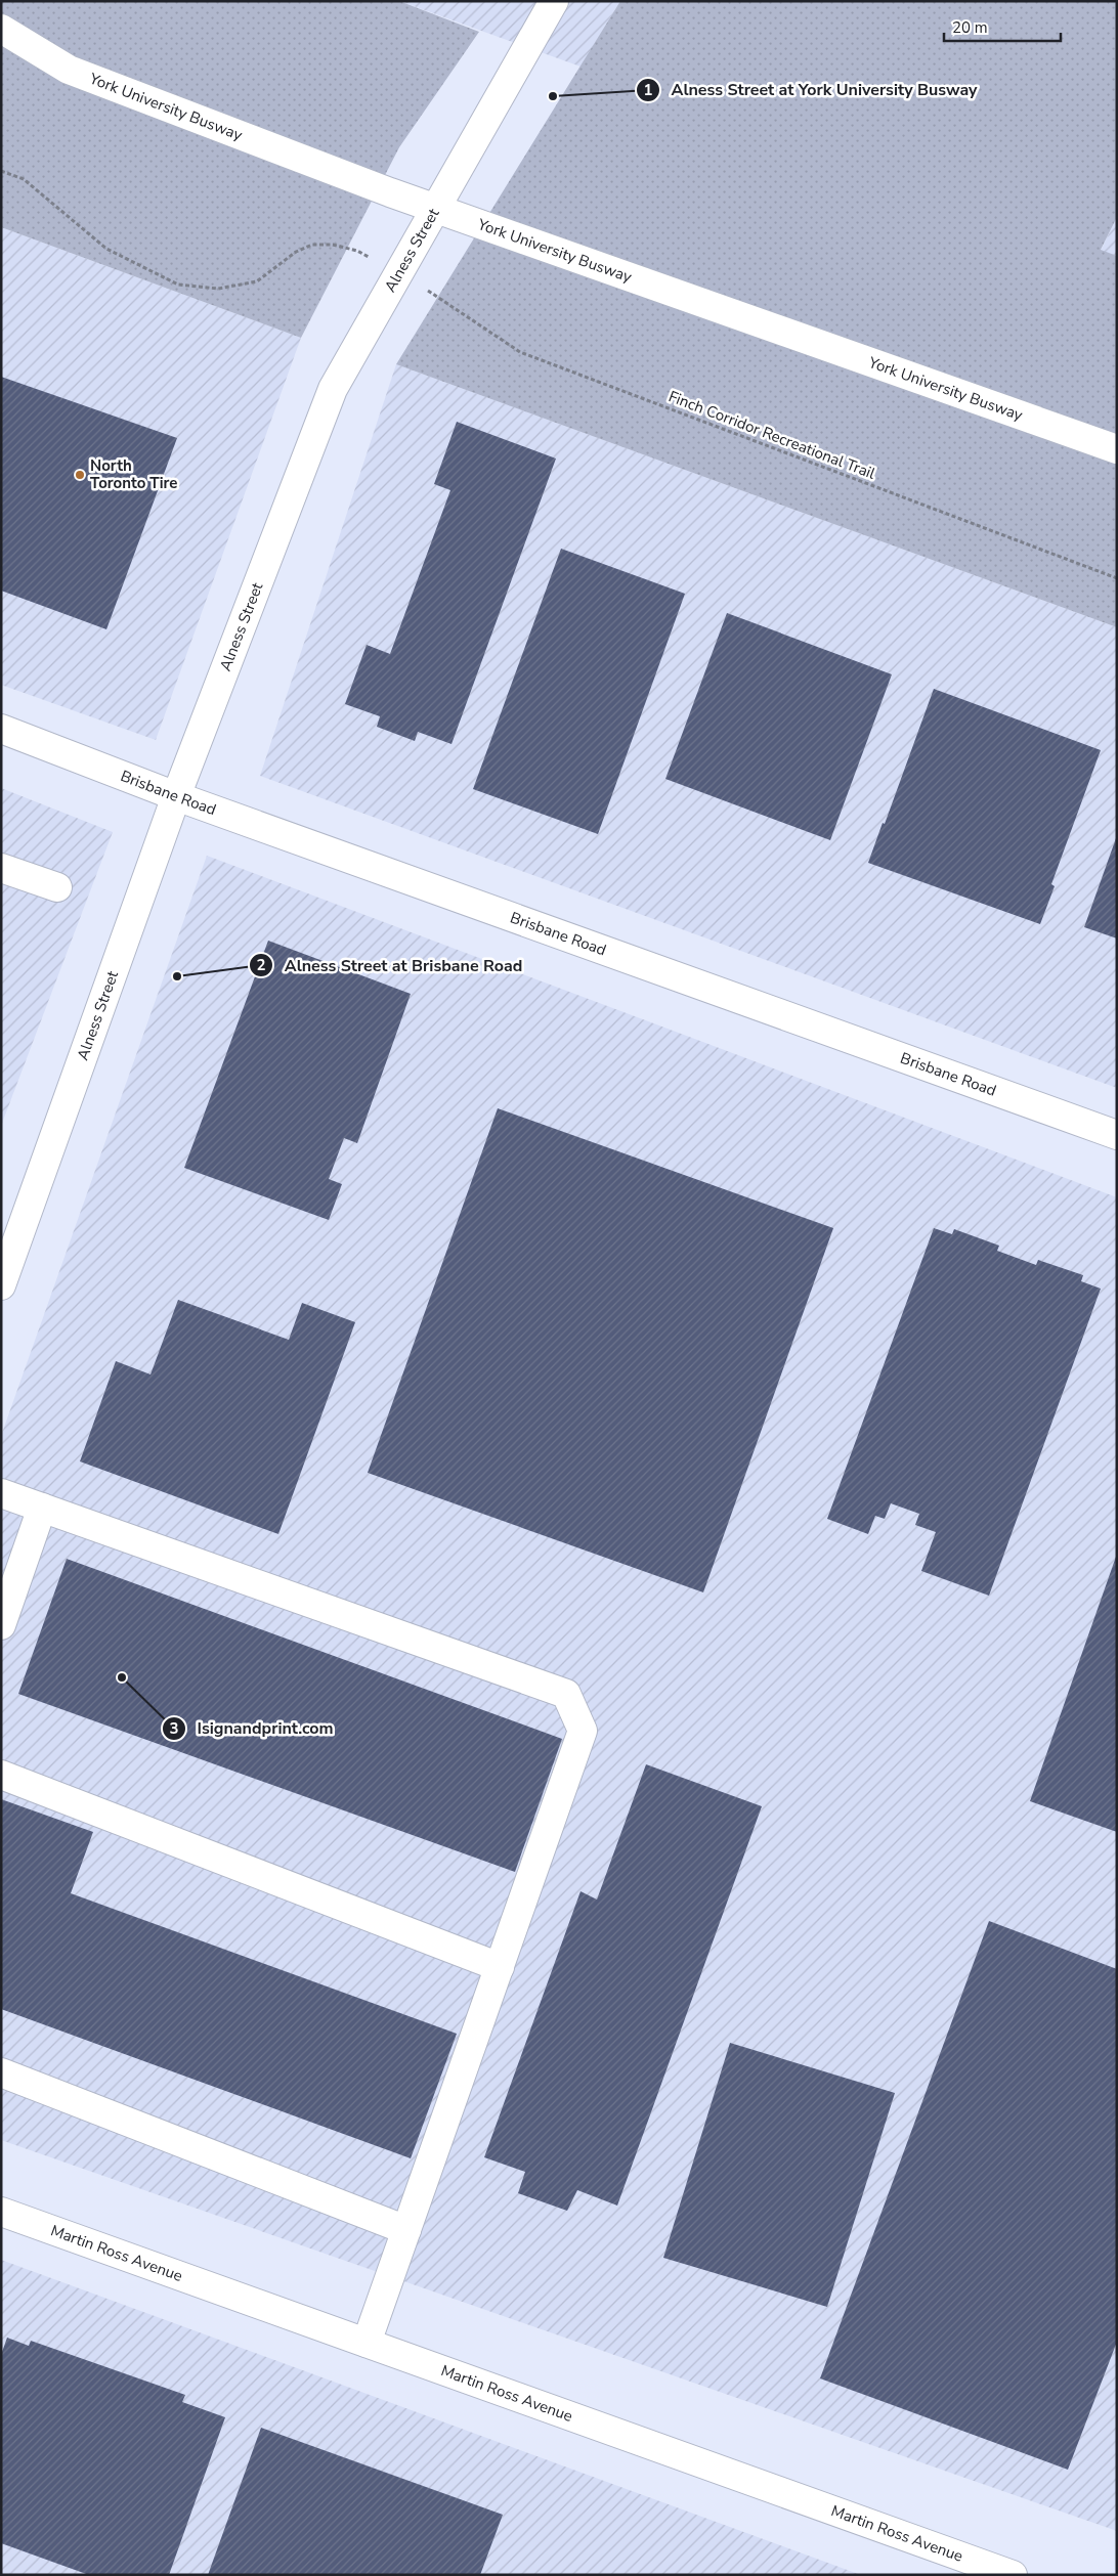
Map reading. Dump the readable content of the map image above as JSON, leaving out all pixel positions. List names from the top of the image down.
{
  "streets": {
    "street": [
      "York University Busway",
      "Alness Street",
      "Brisbane Road",
      "Martin Ross Avenue"
    ],
    "path": ["Finch Corridor Recreational Trail"]
  },
  "crossings": [
    ["York University Busway", "Alness Street"],
    ["Alness Street", "Brisbane Road"]
  ],
  "places": [
    "Alness Street at York University Busway",
    "North Toronto Tire",
    "Alness Street at Brisbane Road",
    "Isignandprint.com"
  ],
  "scale_bar": "20 m"
}
